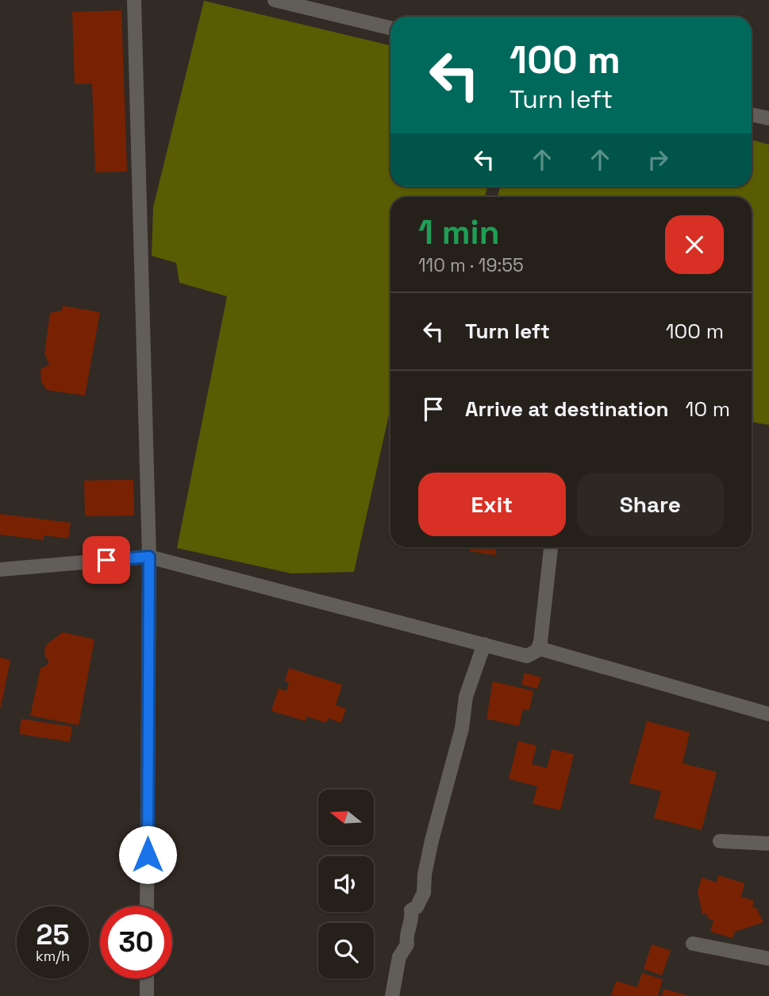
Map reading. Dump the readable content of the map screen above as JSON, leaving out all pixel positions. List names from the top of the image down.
{
  "north": "left",
  "page": {
    "turn": ["100 m", "Turn left"],
    "heading": ["1 min", "110 m · 19:55"],
    "list": [
      {
        "name": "Turn left",
        "value": "100 m"
      },
      {
        "name": "Arrive at destination",
        "value": "10 m"
      }
    ],
    "buttons": ["Exit", "Share"],
    "speed": "25 km/h",
    "limit": "30"
  }
}
